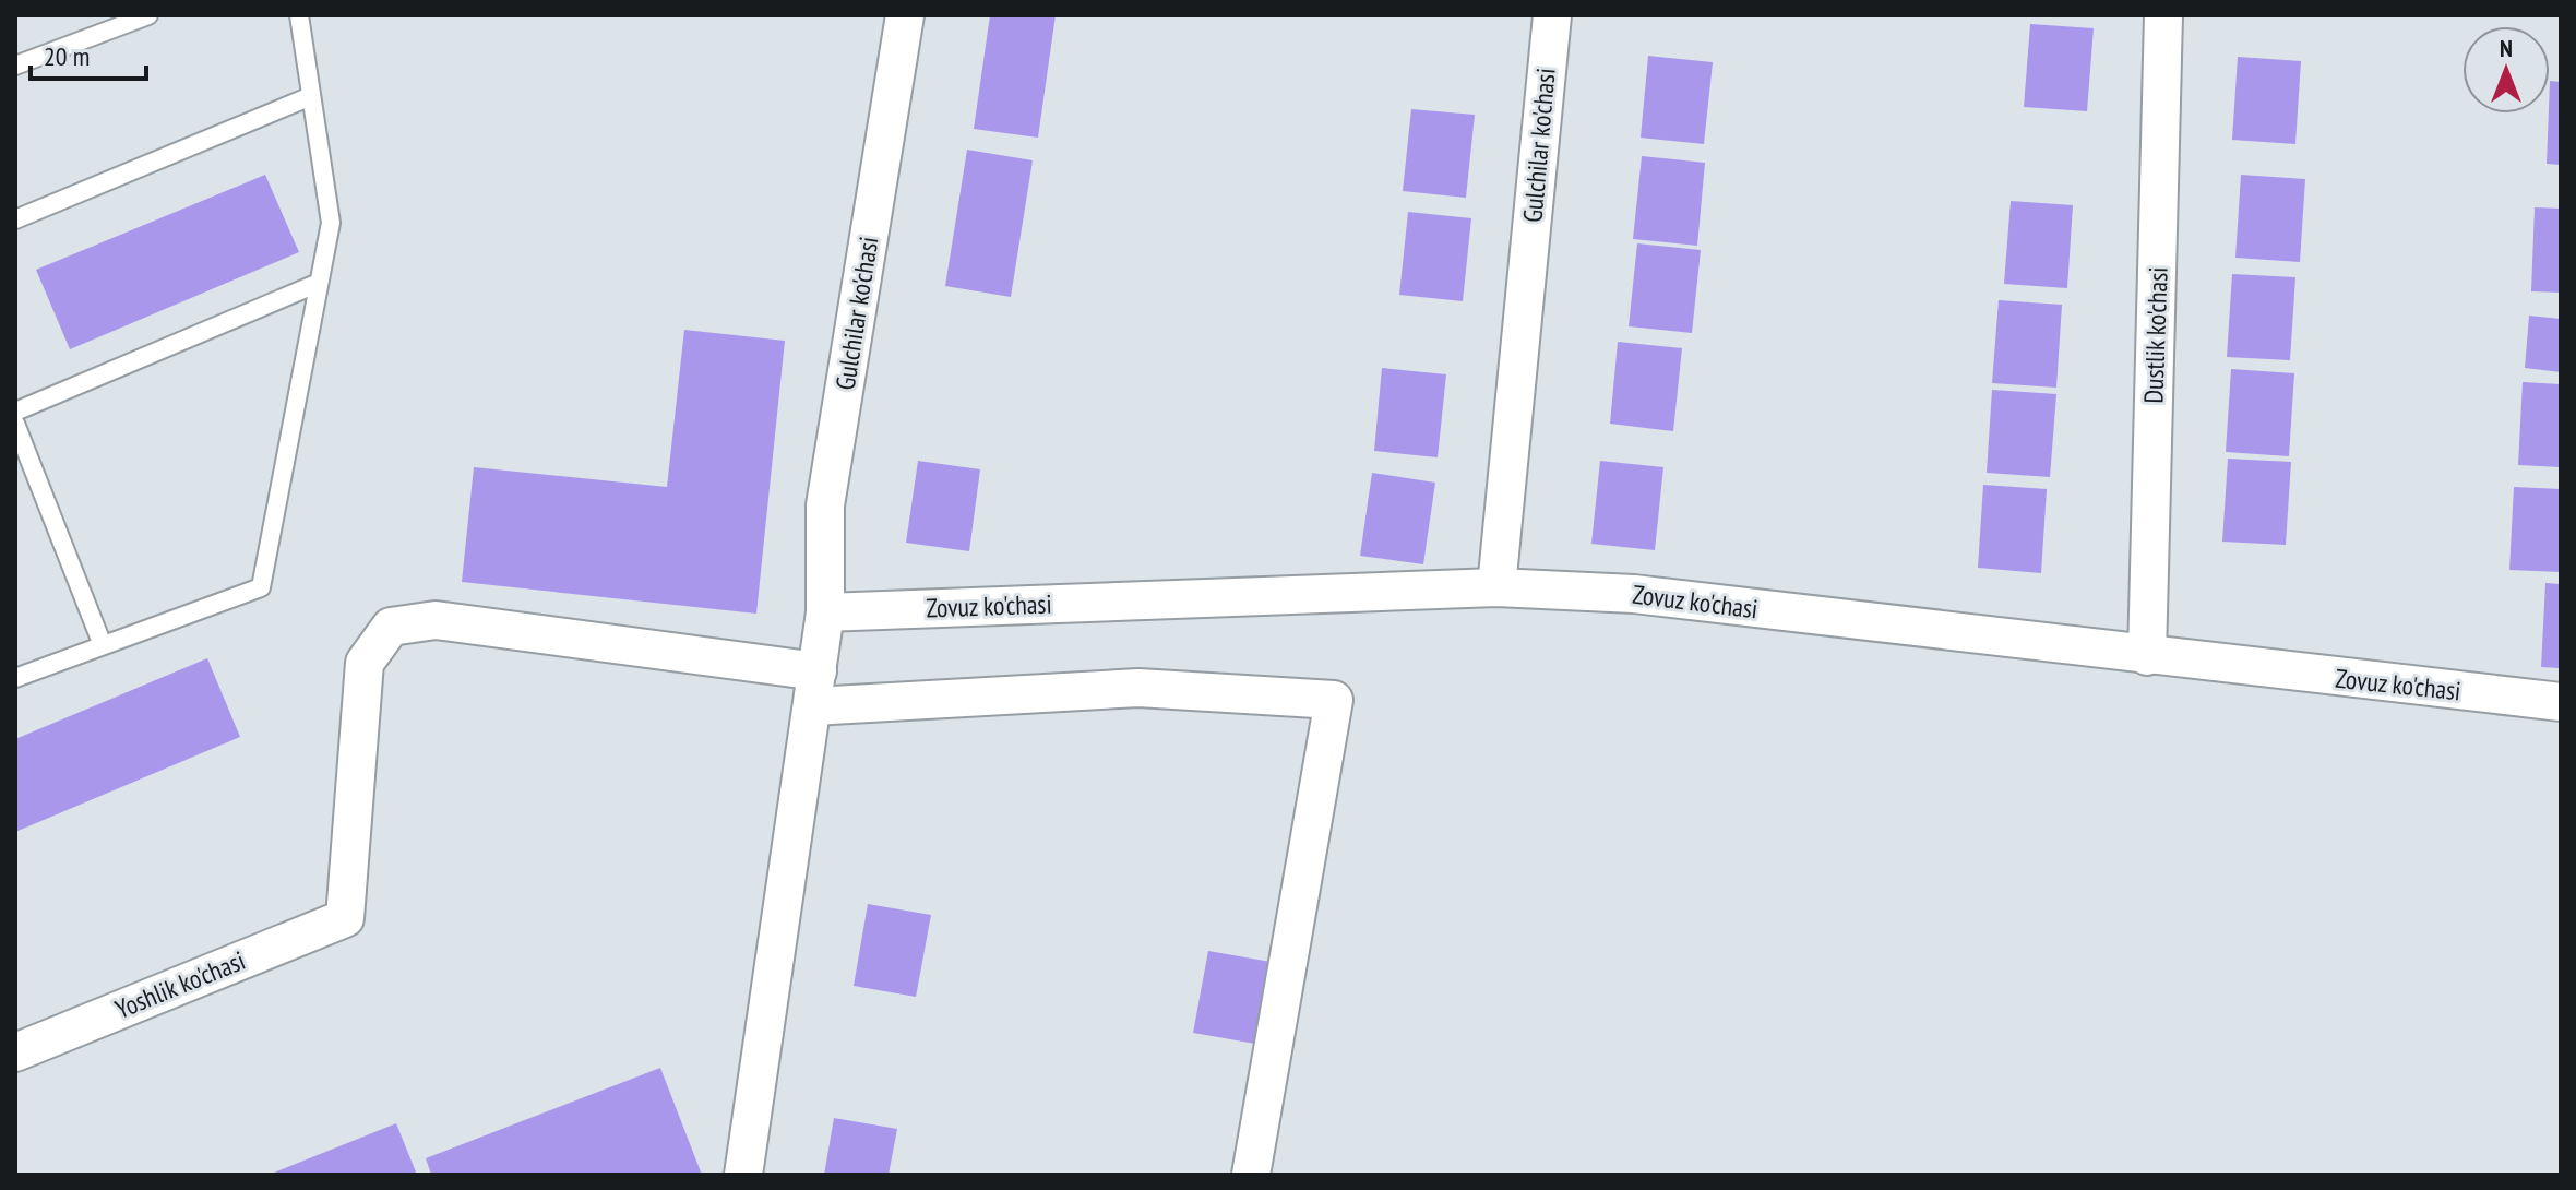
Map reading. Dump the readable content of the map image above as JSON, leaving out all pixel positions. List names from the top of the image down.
{
  "streets": {
    "street": [
      "Gulchilar ko'chasi",
      "Dustlik ko'chasi",
      "Zovuz ko'chasi",
      "Yoshlik ko'chasi"
    ]
  },
  "crossings": [
    ["Gulchilar ko'chasi", "Zovuz ko'chasi"],
    ["Gulchilar ko'chasi", "Yoshlik ko'chasi"],
    ["Dustlik ko'chasi", "Zovuz ko'chasi"]
  ],
  "scale_bar": "20 m",
  "north": "top"
}
